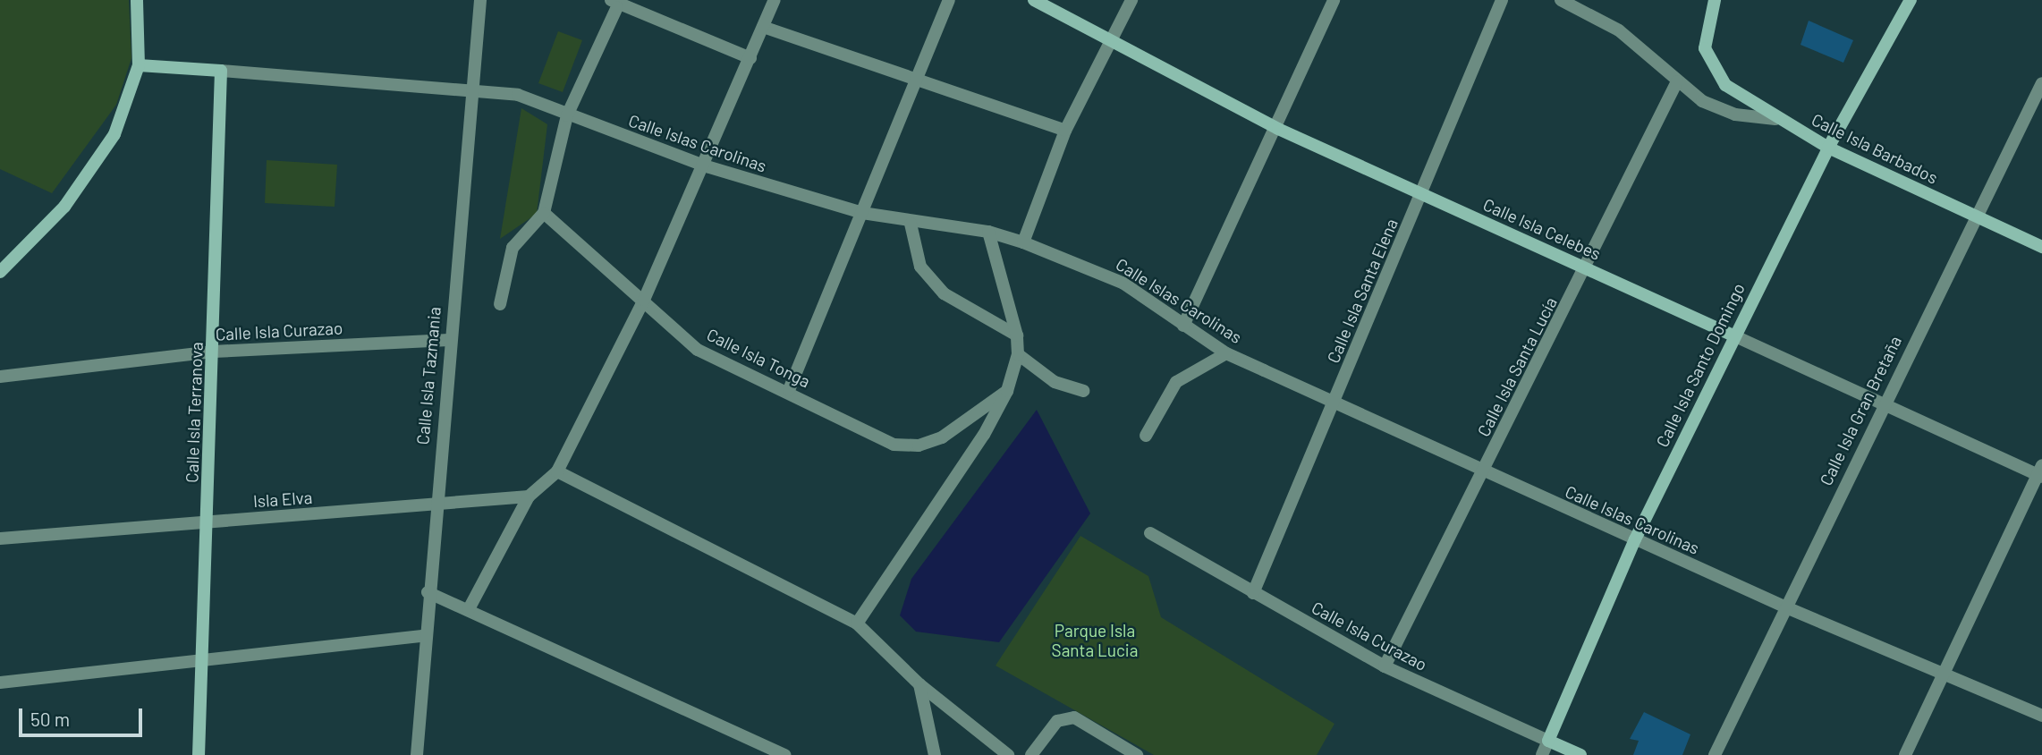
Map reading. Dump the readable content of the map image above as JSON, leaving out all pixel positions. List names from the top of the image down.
{
  "streets": {
    "street": [
      "Calle Islas Carolinas",
      "Calle Isla Barbados",
      "Calle Isla Celebes",
      "Calle Isla Santa Elena",
      "Calle Isla Curazao",
      "Calle Isla Tonga",
      "Calle Isla Santo Domingo",
      "Calle Isla Santa Lucía",
      "Calle Isla Tazmania",
      "Calle Isla Gran Bretaña",
      "Calle Isla Terranova",
      "Isla Elva"
    ]
  },
  "crossings": [
    ["Calle Islas Carolinas", "Calle Isla Santa Elena"],
    ["Calle Islas Carolinas", "Calle Isla Santo Domingo"],
    ["Calle Islas Carolinas", "Calle Isla Santa Lucía"],
    ["Calle Islas Carolinas", "Calle Isla Tazmania"],
    ["Calle Islas Carolinas", "Calle Isla Gran Bretaña"],
    ["Calle Islas Carolinas", "Calle Isla Terranova"],
    ["Calle Isla Barbados", "Calle Isla Santo Domingo"],
    ["Calle Isla Barbados", "Calle Isla Gran Bretaña"],
    ["Calle Isla Celebes", "Calle Isla Santa Elena"],
    ["Calle Isla Celebes", "Calle Isla Santo Domingo"],
    ["Calle Isla Celebes", "Calle Isla Santa Lucía"],
    ["Calle Isla Celebes", "Calle Isla Gran Bretaña"],
    ["Calle Isla Santa Elena", "Calle Isla Curazao"],
    ["Calle Isla Curazao", "Calle Isla Santo Domingo"],
    ["Calle Isla Curazao", "Calle Isla Santa Lucía"],
    ["Calle Isla Curazao", "Calle Isla Tazmania"],
    ["Calle Isla Curazao", "Calle Isla Terranova"],
    ["Calle Isla Tazmania", "Isla Elva"],
    ["Calle Isla Terranova", "Isla Elva"]
  ],
  "parks": ["Parque Isla Santa Lucia"],
  "scale_bar": "50 m"
}
